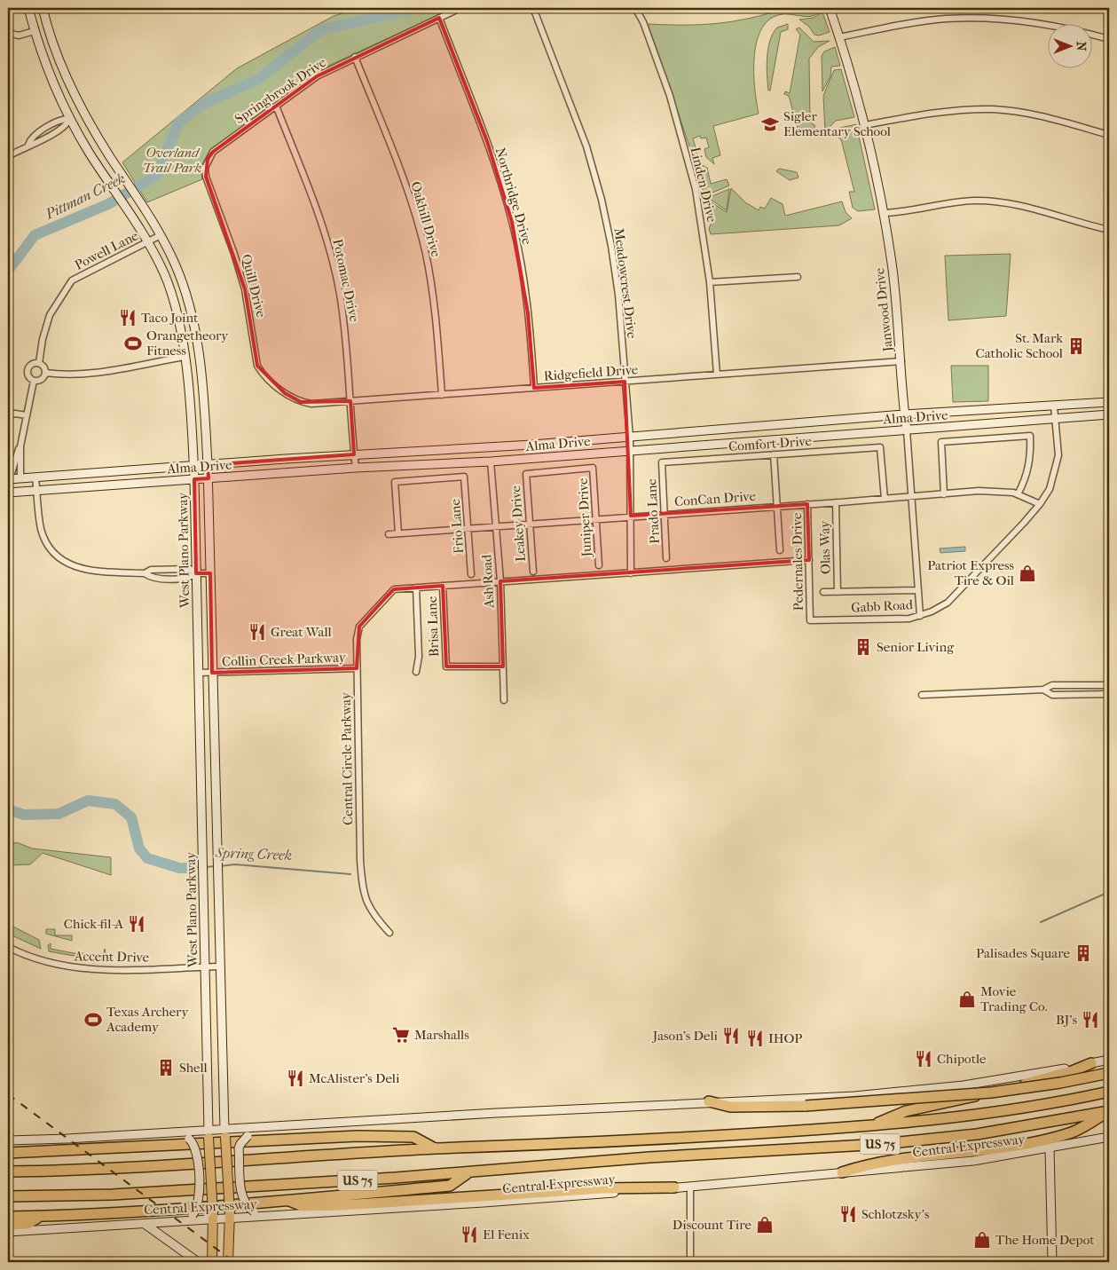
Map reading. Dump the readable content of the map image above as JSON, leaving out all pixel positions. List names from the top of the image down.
{
  "streets": {
    "highway": ["US 75", "Central Expressway"],
    "main road": ["Janwood Drive", "Alma Drive", "West Plano Parkway"],
    "street": [
      "Springbrook Drive",
      "Linden Drive",
      "Northridge Drive",
      "Oakhill Drive",
      "Powell Lane",
      "Potomac Drive",
      "Meadowcrest Drive",
      "Quill Drive",
      "Ridgefield Drive",
      "Comfort Drive",
      "ConCan Drive",
      "Prado Lane",
      "Juniper Drive",
      "Leakey Drive",
      "Frio Lane",
      "Olas Way",
      "Pedernales Drive",
      "Ash Road",
      "Gabb Road",
      "Brisa Lane",
      "Collin Creek Parkway",
      "Central Circle Parkway",
      "Accent Drive"
    ]
  },
  "crossings": [
    ["Springbrook Drive", "Northridge Drive"],
    ["Springbrook Drive", "Oakhill Drive"],
    ["Springbrook Drive", "Potomac Drive"],
    ["Springbrook Drive", "Quill Drive"],
    ["Linden Drive", "Ridgefield Drive"],
    ["Northridge Drive", "Ridgefield Drive"],
    ["Oakhill Drive", "Ridgefield Drive"],
    ["Powell Lane", "West Plano Parkway"],
    ["Potomac Drive", "Ridgefield Drive"],
    ["Potomac Drive", "Alma Drive"],
    ["Meadowcrest Drive", "Ridgefield Drive"],
    ["Meadowcrest Drive", "Alma Drive"],
    ["Meadowcrest Drive", "ConCan Drive"],
    ["Quill Drive", "Ridgefield Drive"],
    ["Janwood Drive", "Ridgefield Drive"],
    ["Janwood Drive", "Alma Drive"],
    ["Janwood Drive", "ConCan Drive"],
    ["Janwood Drive", "Gabb Road"],
    ["Alma Drive", "West Plano Parkway"],
    ["Alma Drive", "Ash Road"],
    ["Comfort Drive", "ConCan Drive"],
    ["Comfort Drive", "Prado Lane"],
    ["ConCan Drive", "Prado Lane"],
    ["ConCan Drive", "Juniper Drive"],
    ["ConCan Drive", "Leakey Drive"],
    ["ConCan Drive", "Frio Lane"],
    ["ConCan Drive", "Olas Way"],
    ["ConCan Drive", "Pedernales Drive"],
    ["ConCan Drive", "Ash Road"],
    ["ConCan Drive", "Gabb Road"],
    ["Juniper Drive", "Leakey Drive"],
    ["West Plano Parkway", "Collin Creek Parkway"],
    ["West Plano Parkway", "Accent Drive"],
    ["Pedernales Drive", "Gabb Road"],
    ["Ash Road", "Brisa Lane"],
    ["Collin Creek Parkway", "Central Circle Parkway"]
  ],
  "water": ["Pittman Creek", "Spring Creek"],
  "parks": ["Overland Trail Park"],
  "places": {
    "school or university": ["Sigler Elementary School"],
    "restaurant": [
      "Taco Joint",
      "Great Wall",
      "Chick-fil-A",
      "BJ's",
      "Jason's Deli",
      "IHOP",
      "Chipotle",
      "McAlister's Deli",
      "Schlotzsky's",
      "El Fenix"
    ],
    "sports": ["Orangetheory Fitness", "Texas Archery Academy"],
    "building": [
      "St. Mark Catholic School",
      "Senior Living",
      "Palisades Square",
      "Shell"
    ],
    "shop": [
      "Patriot Express Tire & Oil",
      "Movie Trading Co.",
      "Discount Tire",
      "The Home Depot"
    ],
    "supermarket": ["Marshalls"]
  },
  "north": "right"
}
